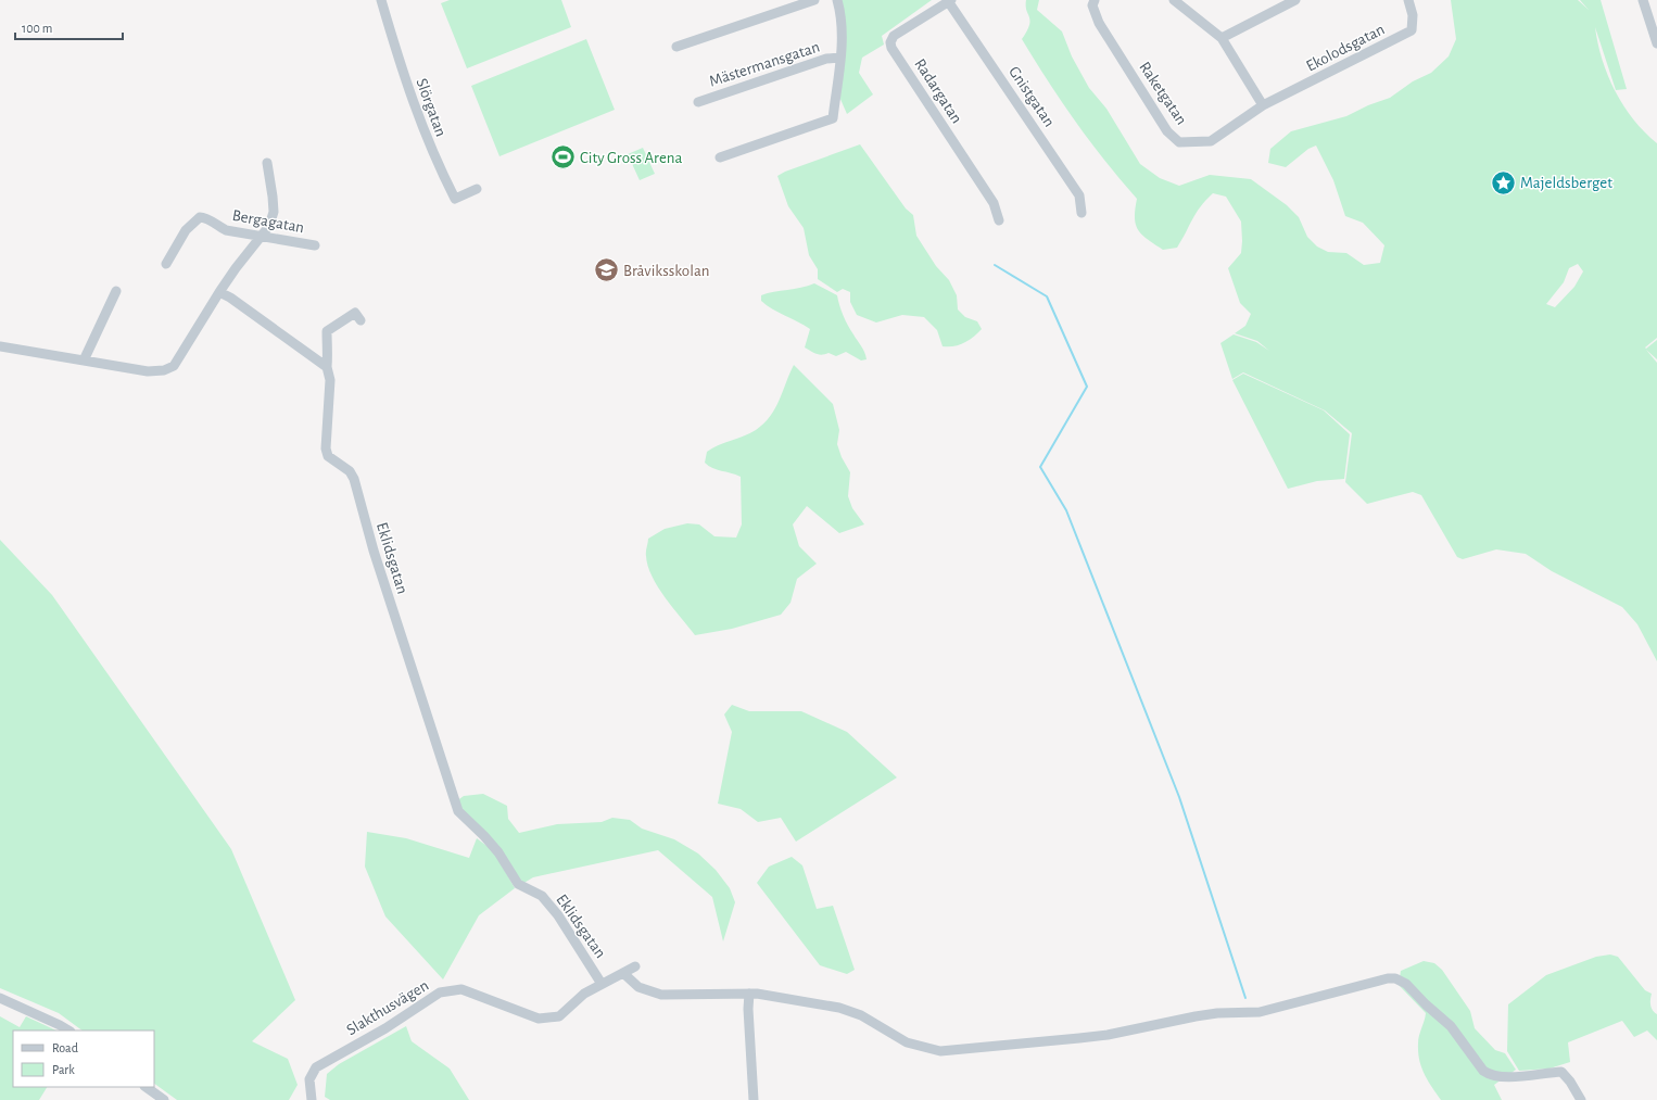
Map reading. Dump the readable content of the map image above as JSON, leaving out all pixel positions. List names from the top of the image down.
{
  "streets": {
    "street": [
      "Ekolodsgatan",
      "Mästermansgatan",
      "Radargatan",
      "Raketgatan",
      "Gnistgatan",
      "Slörgatan",
      "Bergagatan",
      "Eklidsgatan",
      "Slakthusvägen"
    ]
  },
  "crossings": [
    ["Ekolodsgatan", "Raketgatan"],
    ["Radargatan", "Gnistgatan"],
    ["Eklidsgatan", "Slakthusvägen"]
  ],
  "places": {
    "sports": ["City Gross Arena"],
    "place": ["Majeldsberget"],
    "school or university": ["Bråviksskolan"]
  },
  "legend": ["Road", "Park"],
  "scale_bar": "100 m"
}
